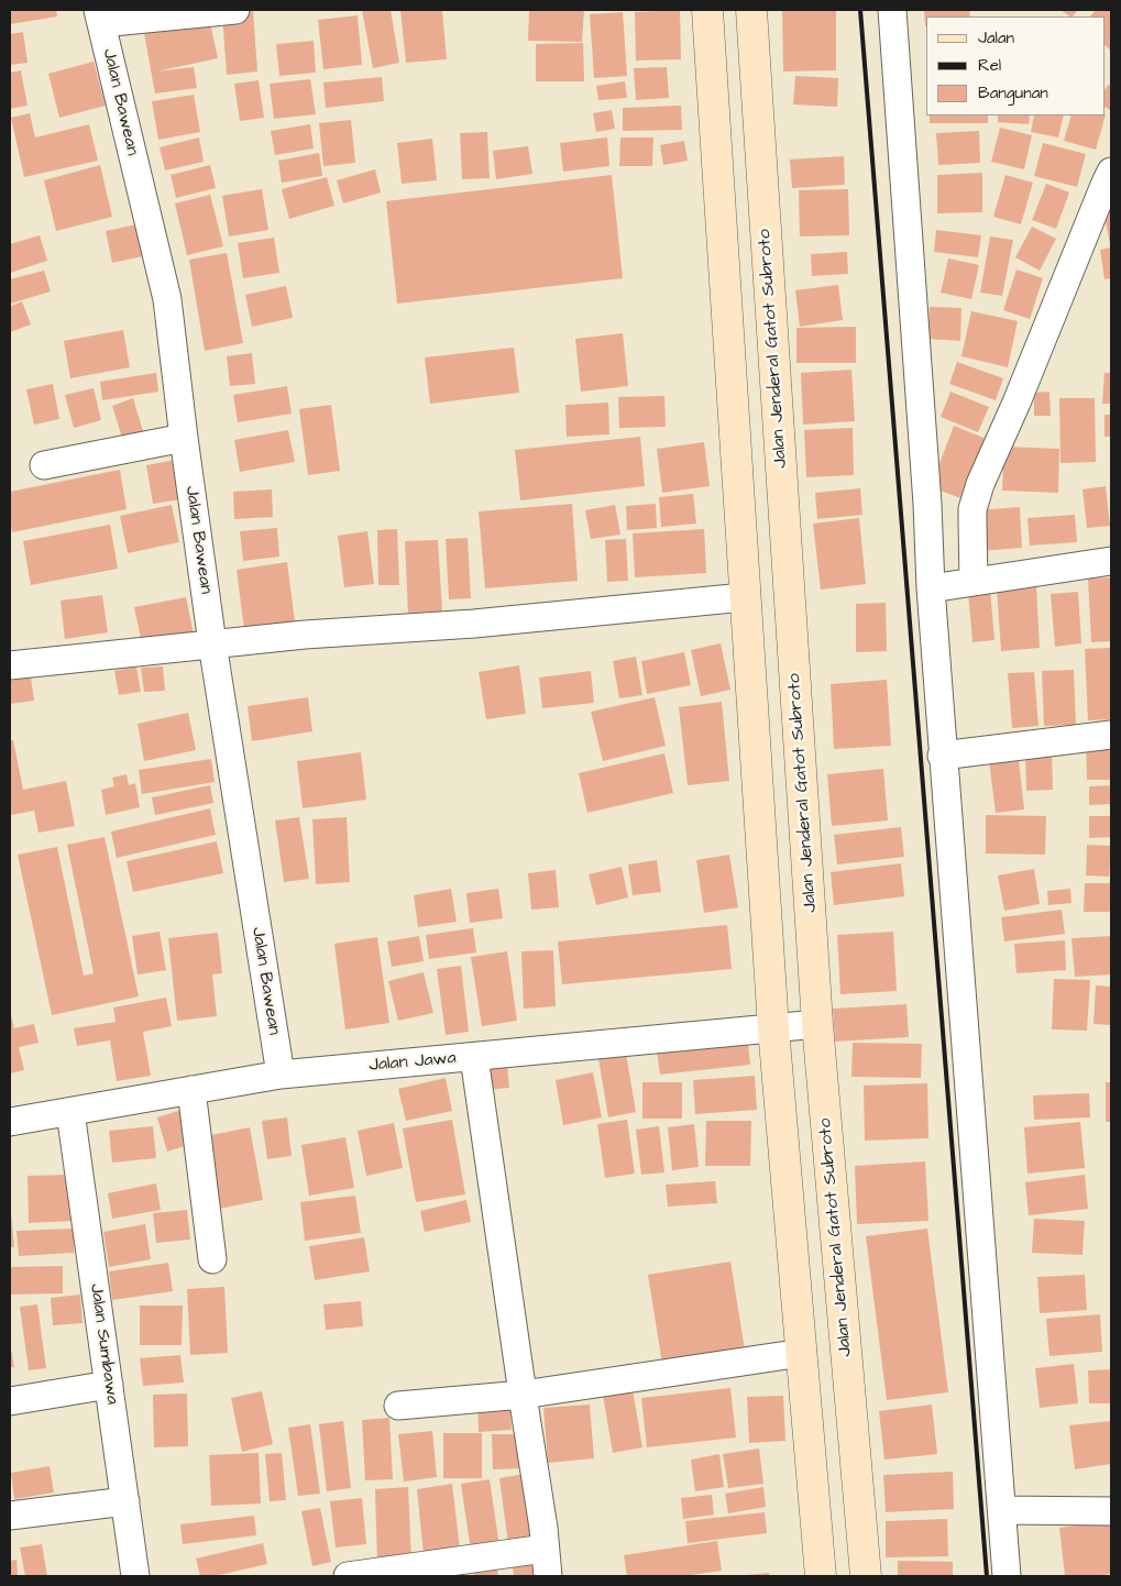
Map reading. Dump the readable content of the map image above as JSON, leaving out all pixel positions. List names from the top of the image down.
{
  "streets": {
    "main road": ["Jalan Jenderal Gatot Subroto"],
    "street": ["Jalan Bawean", "Jalan Jawa", "Jalan Sumbawa"]
  },
  "crossings": [
    ["Jalan Bawean", "Jalan Jawa"],
    ["Jalan Jenderal Gatot Subroto", "Jalan Jawa"],
    ["Jalan Jawa", "Jalan Sumbawa"]
  ],
  "legend": ["Jalan", "Rel", "Bangunan"]
}
